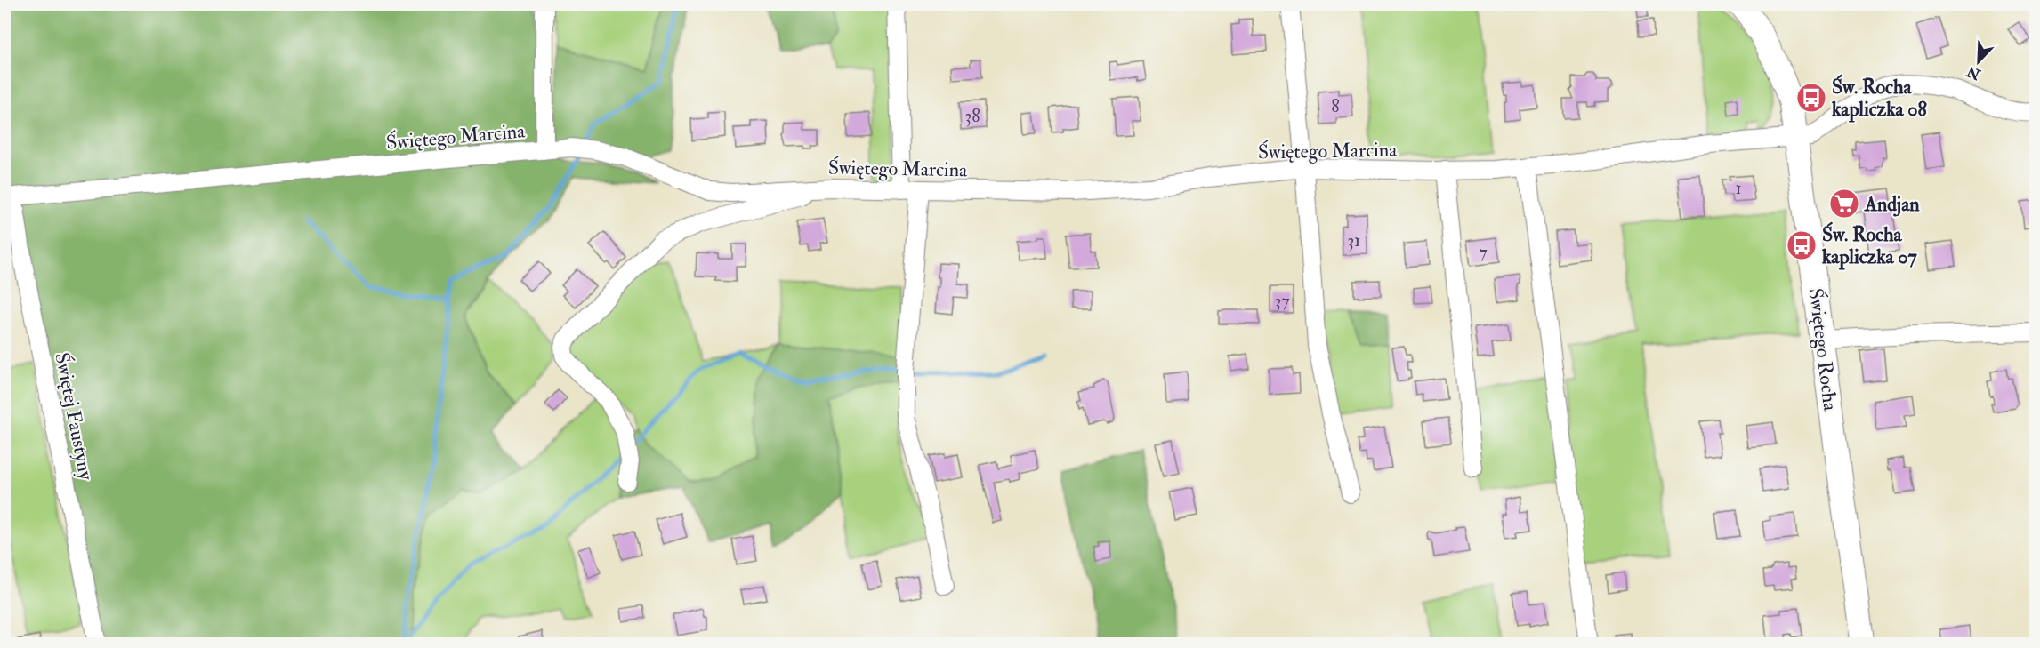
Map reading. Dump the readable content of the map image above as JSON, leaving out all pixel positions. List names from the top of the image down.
{
  "streets": {
    "street": ["Świętego Marcina", "Świętego Rocha", "Świętej Faustyny"]
  },
  "crossings": [
    ["Świętego Marcina", "Świętego Rocha"],
    ["Świętego Marcina", "Świętej Faustyny"]
  ],
  "places": {
    "bus stop": ["Św. Rocha kapliczka 08", "Św. Rocha kapliczka 07"],
    "supermarket": ["Andjan"]
  },
  "house_numbers": [
    "8",
    "38",
    "1",
    "31",
    "7",
    "37"
  ],
  "north": "bottom left"
}
